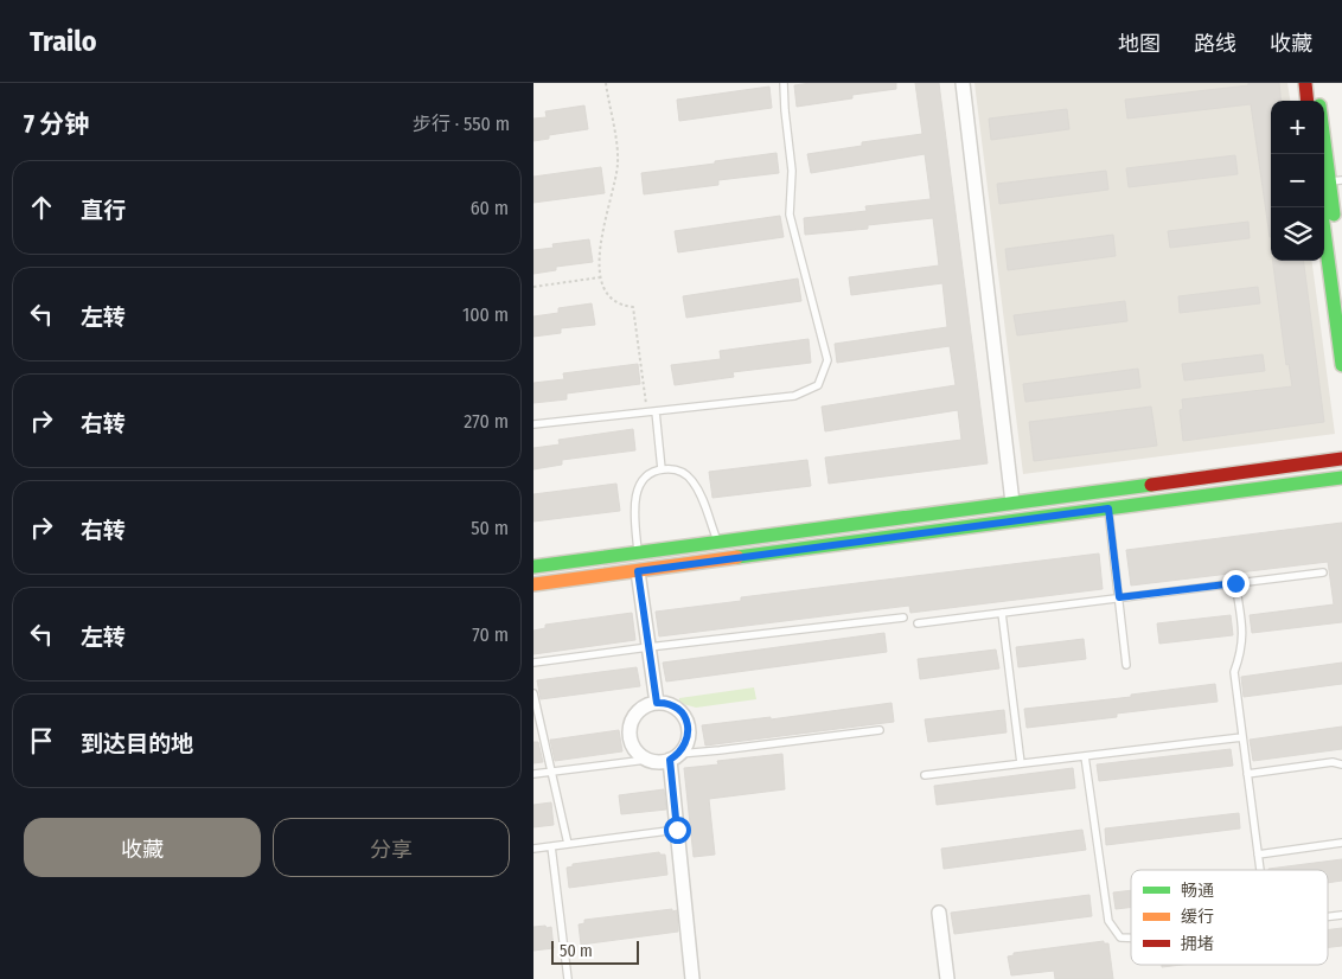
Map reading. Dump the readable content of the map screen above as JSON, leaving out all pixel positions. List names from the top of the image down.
{
  "legend": ["畅通", "缓行", "拥堵"],
  "scale_bar": "50 m",
  "page": {
    "header": "Trailo",
    "nav": ["地图", "路线", "收藏"],
    "heading": ["7 分钟", "步行 · 550 m"],
    "map_buttons": ["+", "−"],
    "list": [
      ["直行", "60 m"],
      ["左转", "100 m"],
      ["右转", "270 m"],
      ["右转", "50 m"],
      ["左转", "70 m"],
      "到达目的地"
    ],
    "buttons": ["收藏", "分享"],
    "scale": "50 m"
  }
}
